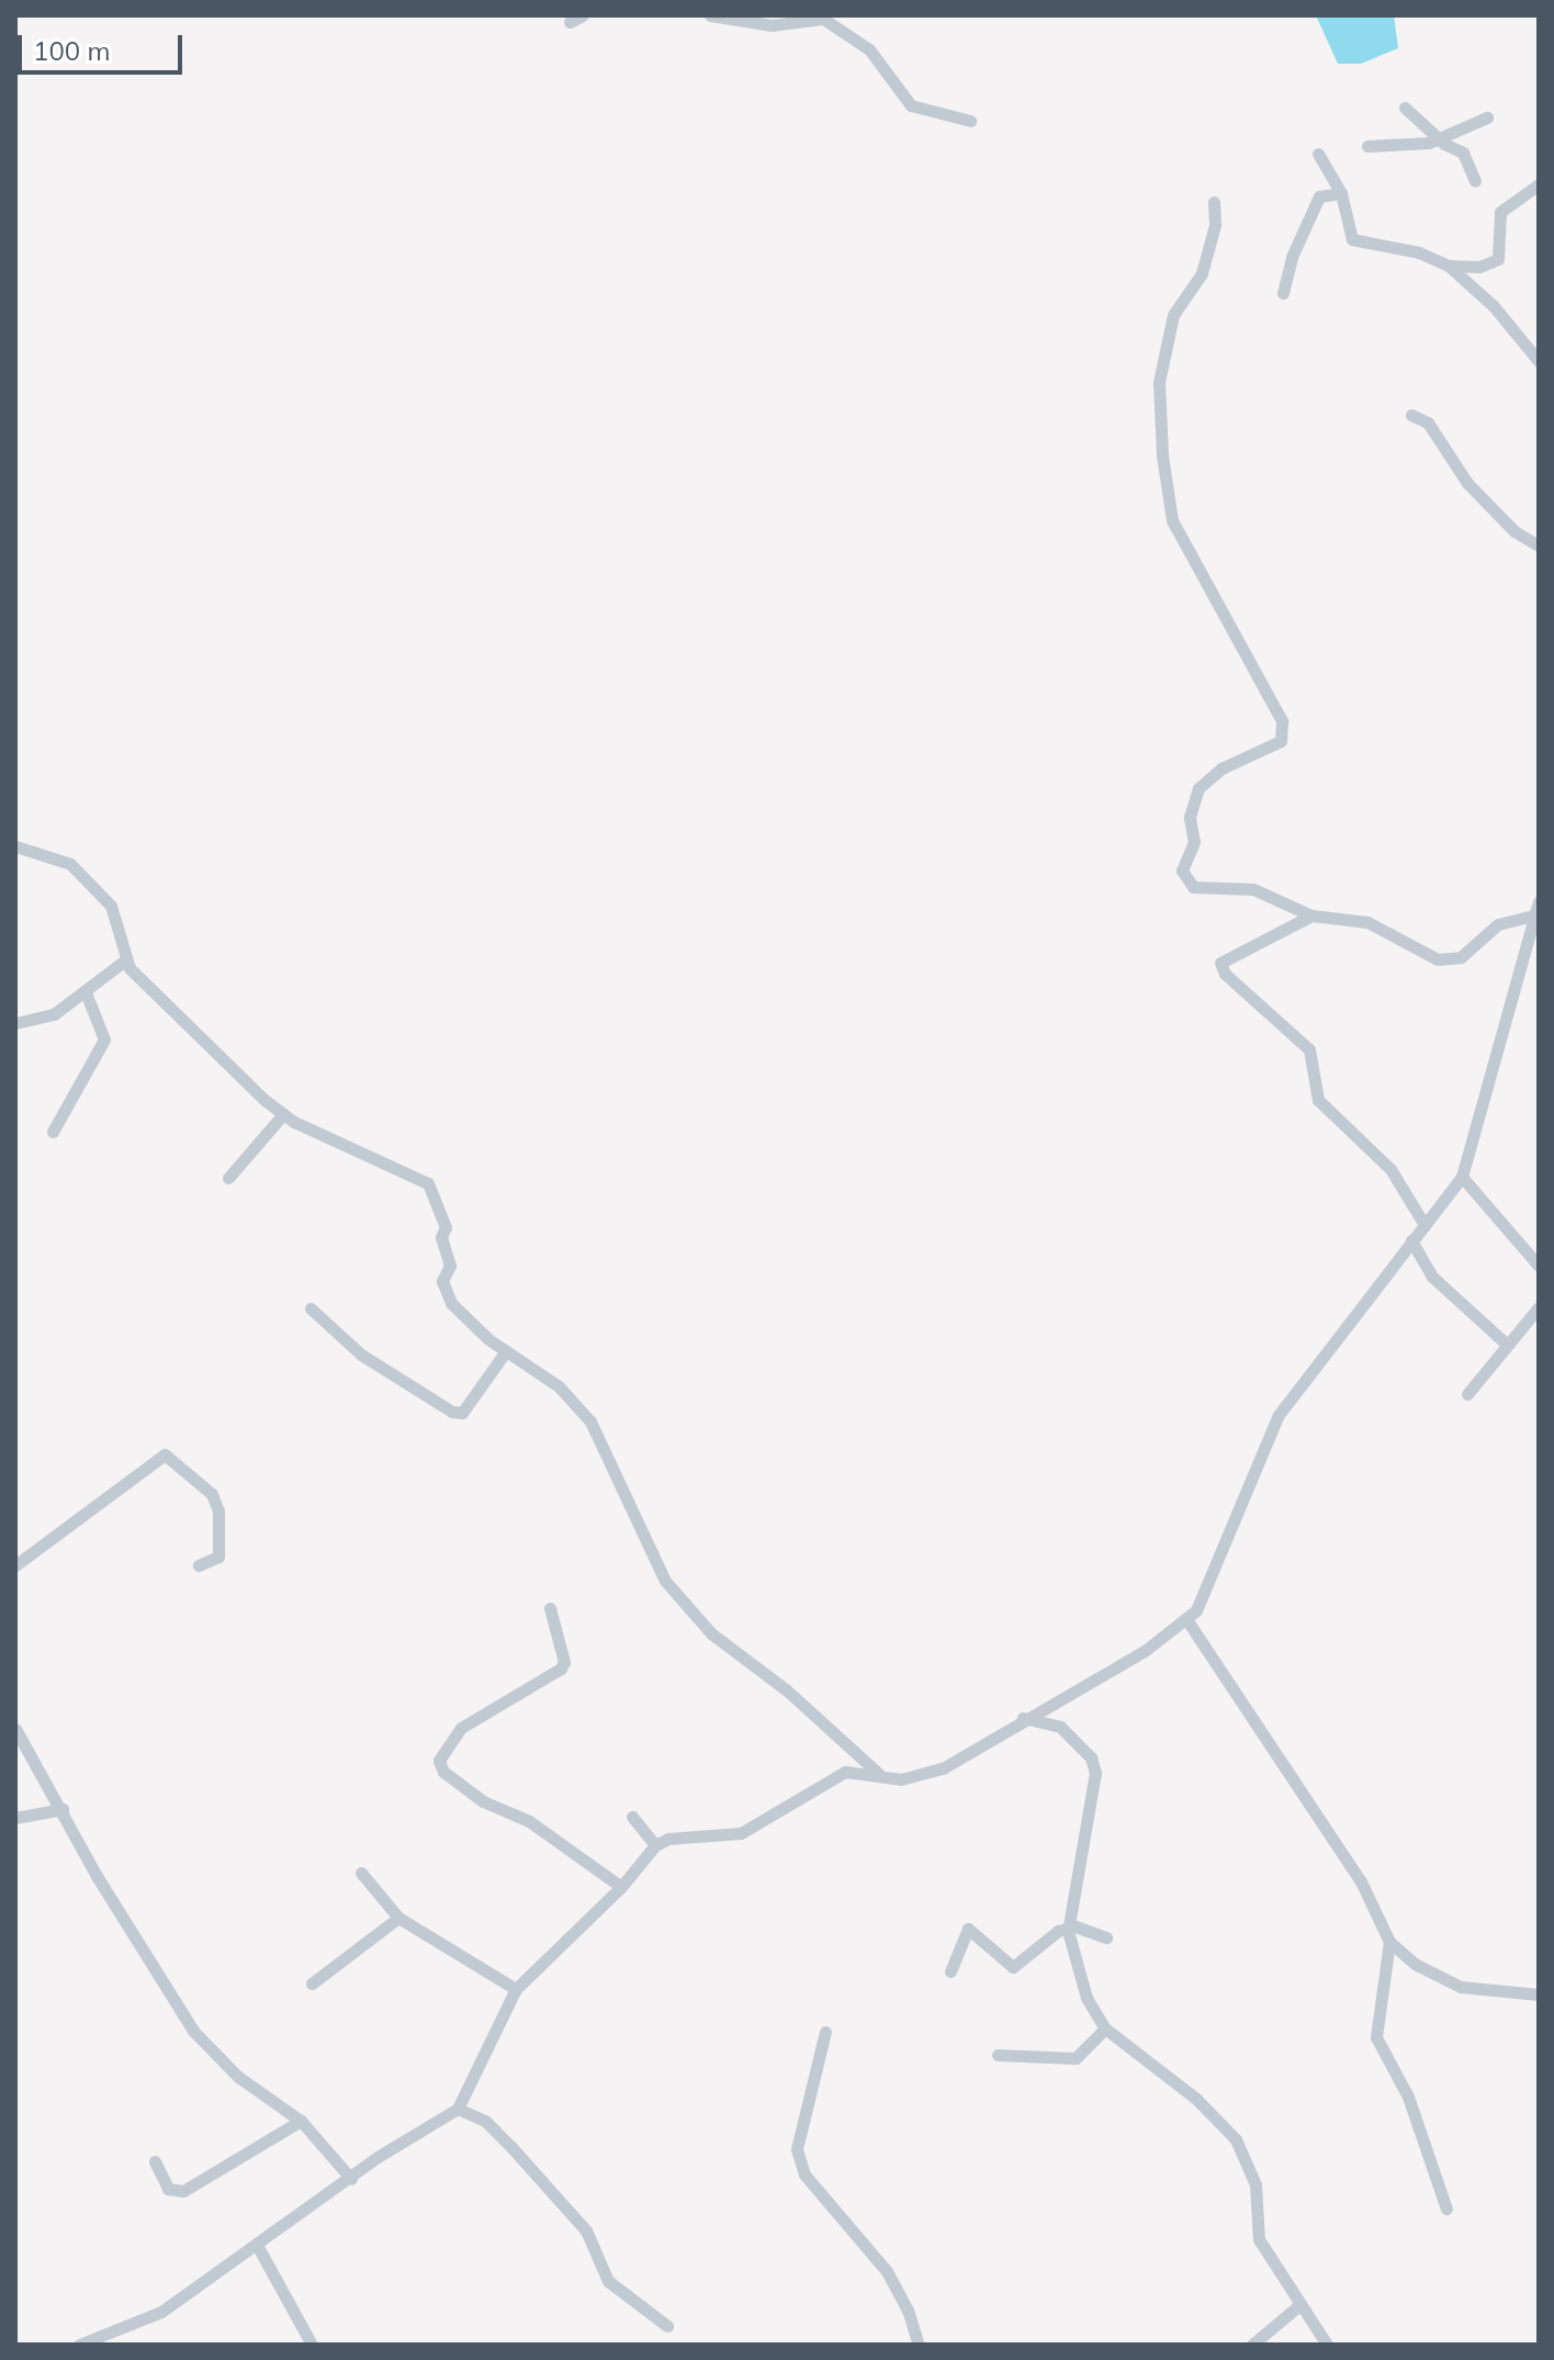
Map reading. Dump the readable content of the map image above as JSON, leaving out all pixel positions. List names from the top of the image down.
{
  "scale_bar": "100 m"
}
